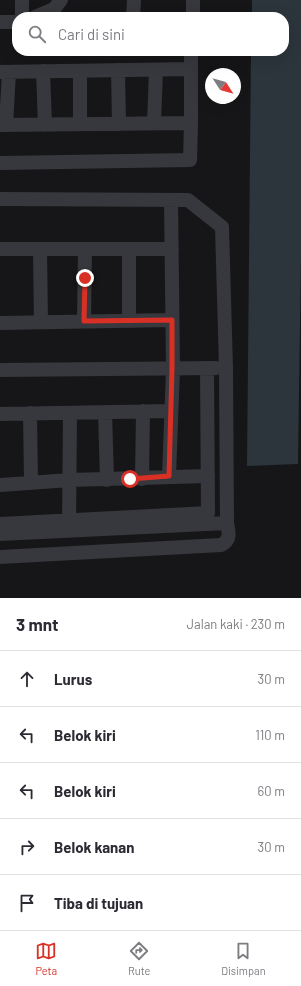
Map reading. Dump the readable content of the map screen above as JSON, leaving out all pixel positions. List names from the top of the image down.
{
  "north": "bottom right",
  "page": {
    "search": "Cari di sini",
    "heading": ["3 mnt", "Jalan kaki · 230 m"],
    "list": [
      ["Lurus", "30 m"],
      ["Belok kiri", "110 m"],
      ["Belok kiri", "60 m"],
      ["Belok kanan", "30 m"],
      "Tiba di tujuan"
    ],
    "nav": ["Peta", "Rute", "Disimpan"]
  }
}
